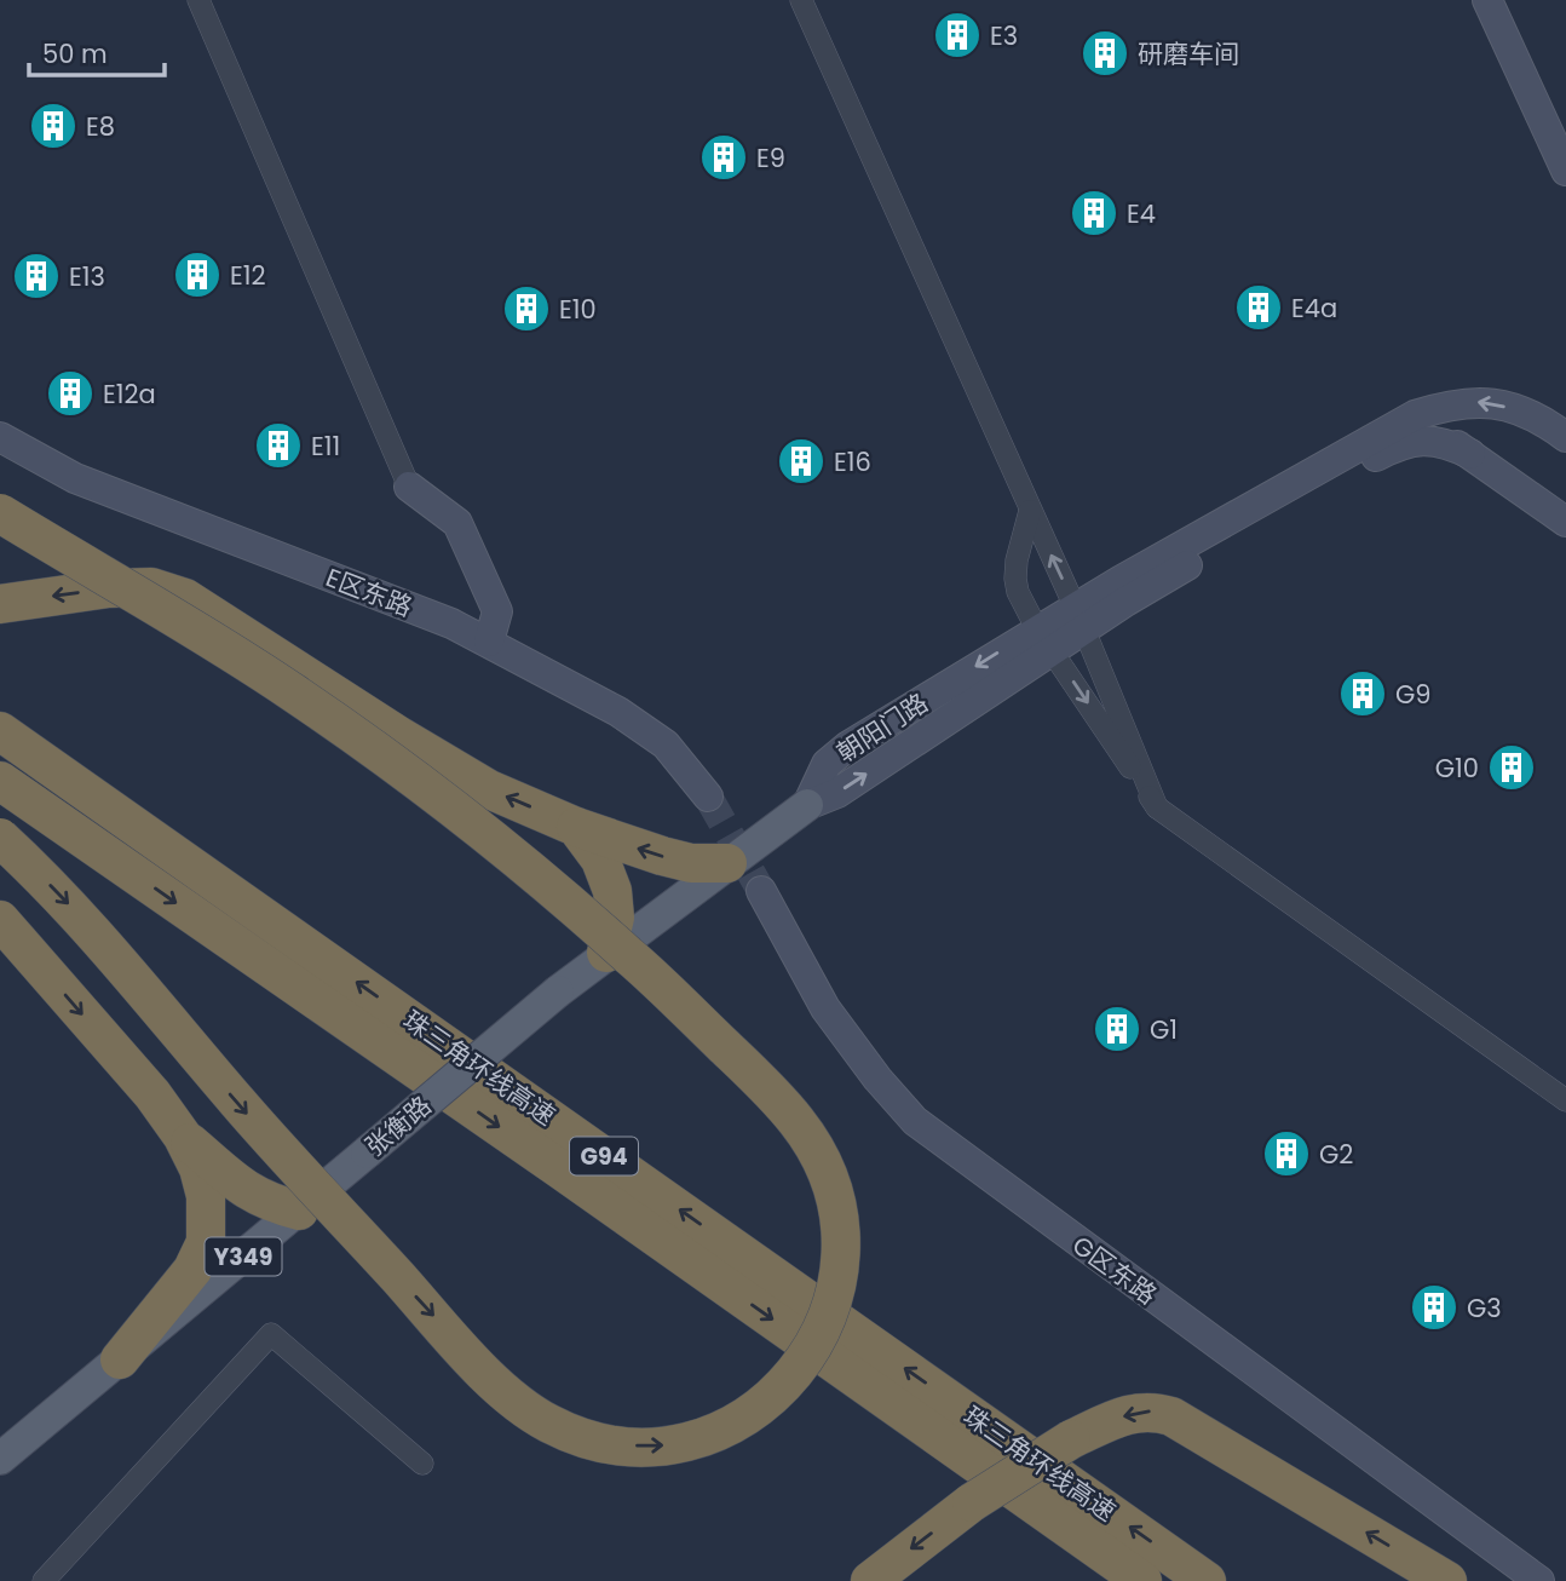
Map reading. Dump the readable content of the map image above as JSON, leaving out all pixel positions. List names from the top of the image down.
{
  "streets": {
    "highway": ["珠三角环线高速", "G94"],
    "main road": ["张衡路", "Y349"],
    "street": ["E区东路", "朝阳门路", "G区东路"]
  },
  "crossings": [
    ["朝阳门路", "张衡路"]
  ],
  "places": {
    "building": [
      "E3",
      "研磨车间",
      "E8",
      "E9",
      "E4",
      "E12",
      "E13",
      "E4a",
      "E10",
      "E12a",
      "E11",
      "E16",
      "G9",
      "G10",
      "G1",
      "G2",
      "G3"
    ]
  },
  "scale_bar": "50 m"
}
